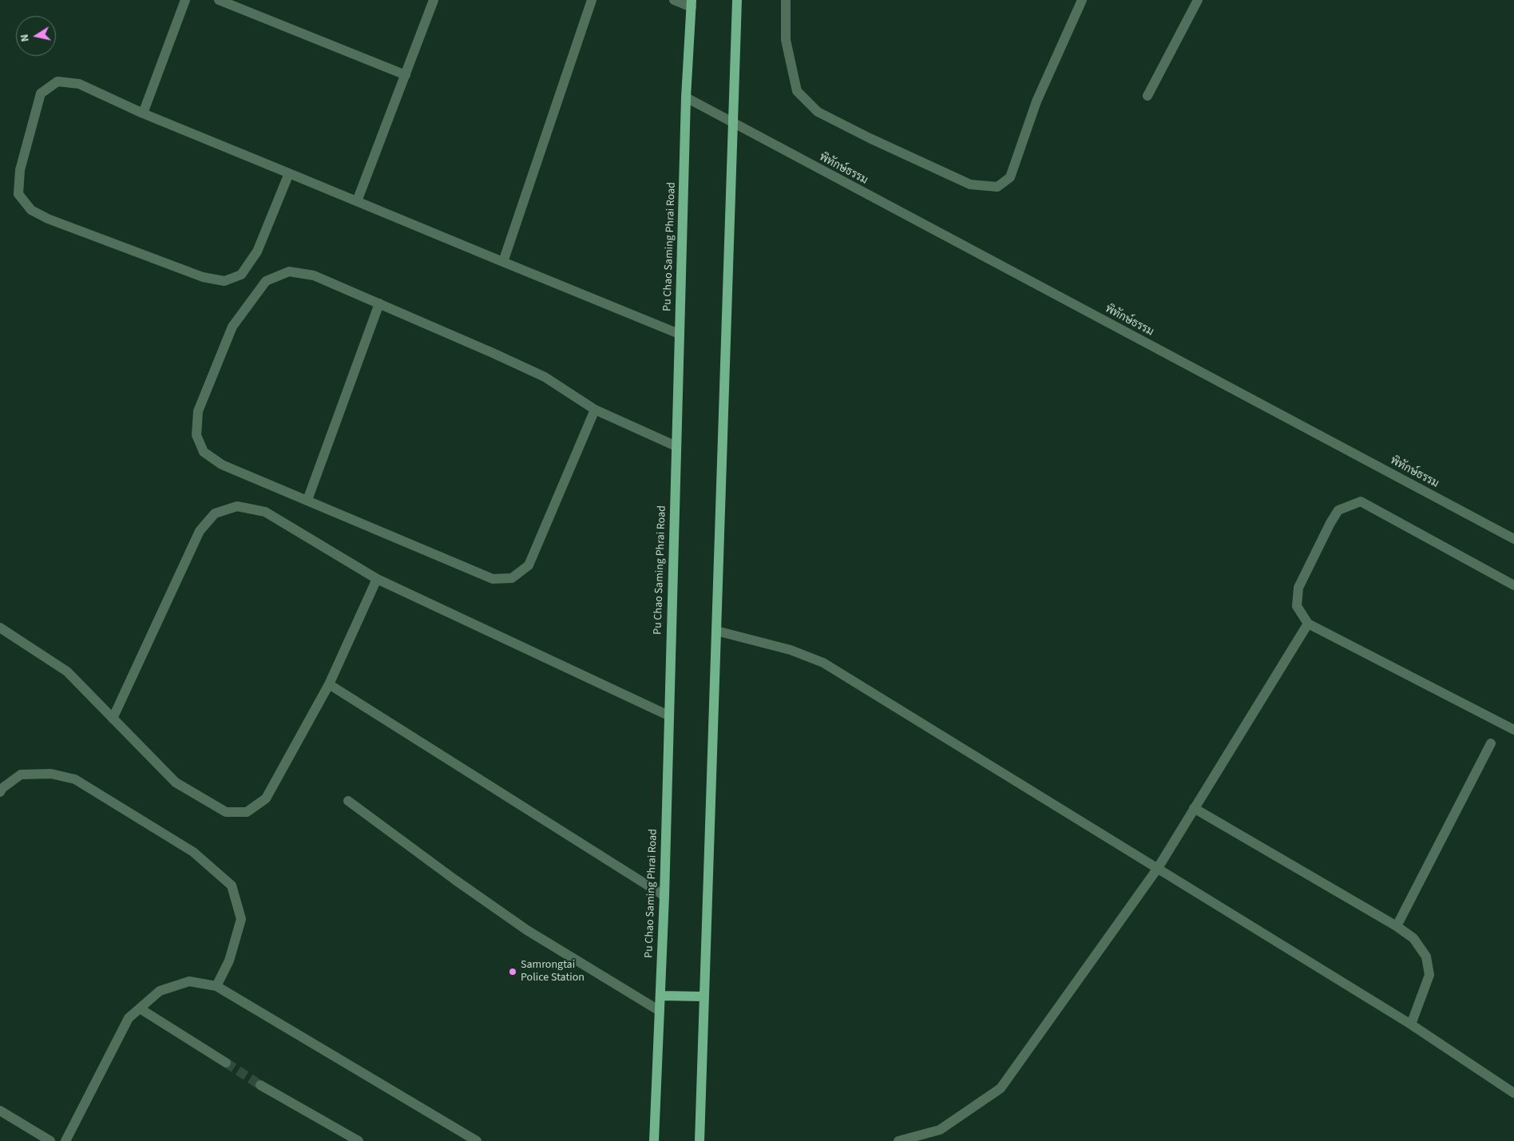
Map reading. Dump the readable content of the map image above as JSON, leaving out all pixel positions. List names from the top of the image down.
{
  "streets": {
    "main road": ["Pu Chao Saming Phrai Road"],
    "street": ["พิทักษ์ธรรม"]
  },
  "crossings": [
    ["พิทักษ์ธรรม", "Pu Chao Saming Phrai Road"]
  ],
  "places": ["Samrongtai Police Station"],
  "north": "left"
}
